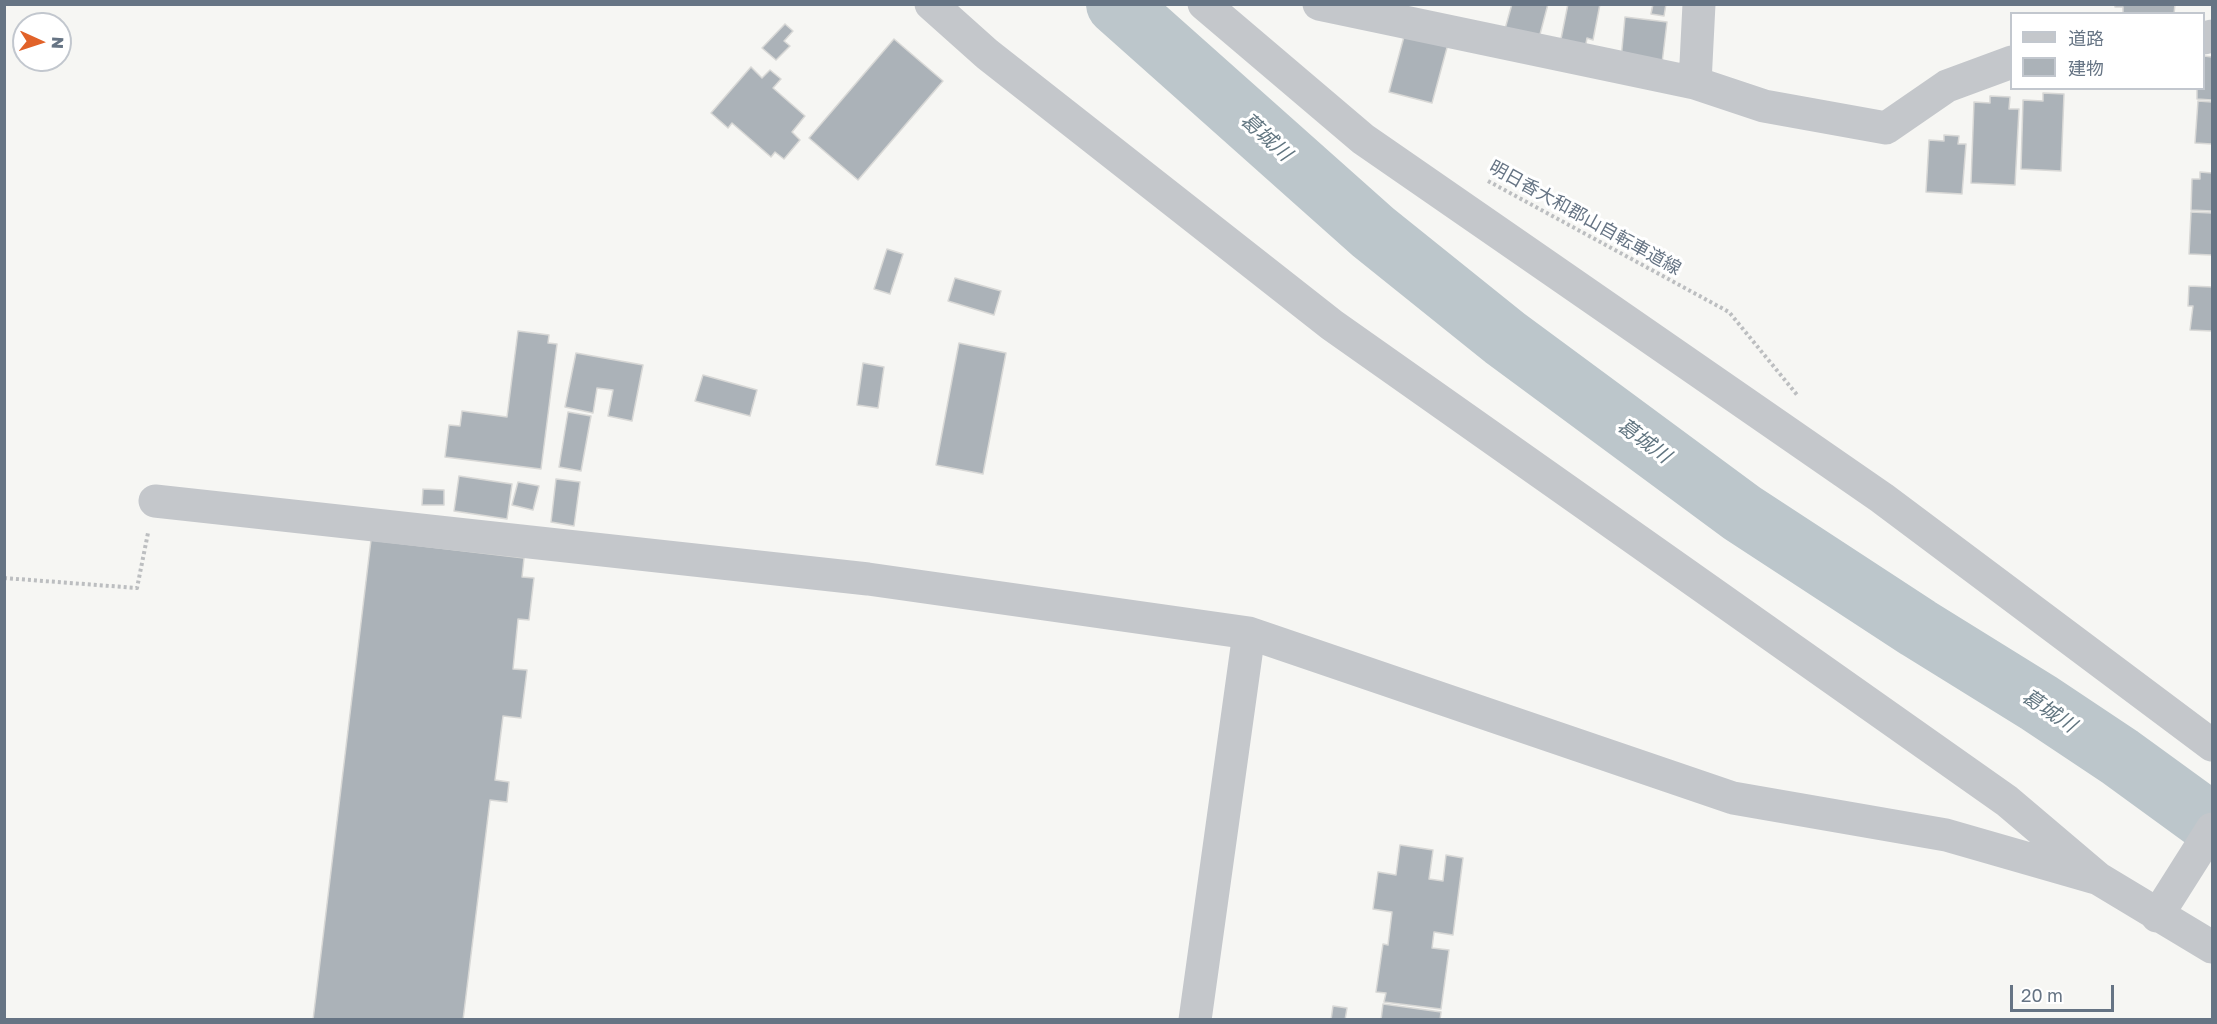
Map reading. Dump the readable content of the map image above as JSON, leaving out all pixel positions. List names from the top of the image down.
{
  "streets": {
    "path": ["明日香大和郡山自転車道線"]
  },
  "water": ["葛城川"],
  "legend": ["道路", "建物"],
  "scale_bar": "20 m",
  "north": "right"
}
